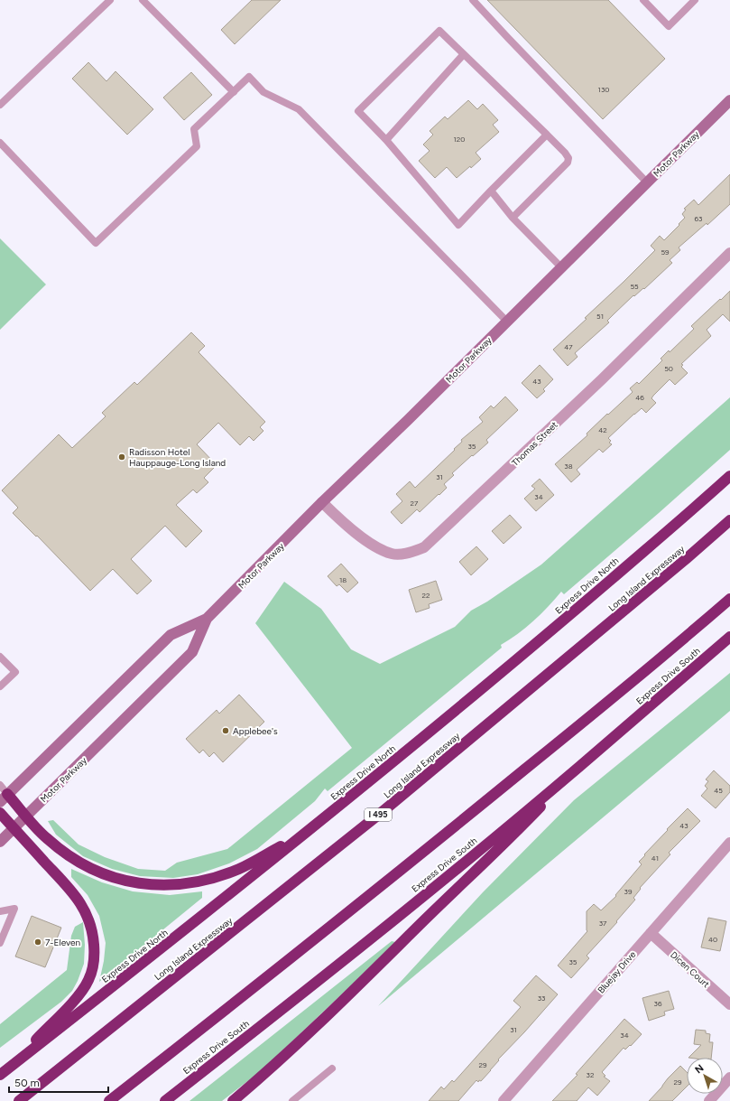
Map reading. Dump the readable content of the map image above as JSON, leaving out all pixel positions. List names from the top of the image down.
{
  "streets": {
    "highway": [
      "Long Island Expressway",
      "Express Drive North",
      "Express Drive South",
      "I 495"
    ],
    "main road": ["Motor Parkway"],
    "street": ["Thomas Street", "Dicen Court", "Bluejay Drive"]
  },
  "crossings": [
    ["Motor Parkway", "Thomas Street"],
    ["Dicen Court", "Bluejay Drive"]
  ],
  "places": ["Radisson Hotel Hauppauge-Long Island", "Applebee's", "7-Eleven"],
  "house_numbers": [
    "130",
    "120",
    "63",
    "59",
    "55",
    "51",
    "47",
    "50",
    "43",
    "46",
    "42",
    "35",
    "38",
    "31",
    "34",
    "27",
    "18",
    "22",
    "45",
    "43",
    "41",
    "39",
    "37",
    "40",
    "35",
    "33",
    "36",
    "31",
    "34",
    "29",
    "32",
    "29"
  ],
  "scale_bar": "50 m",
  "north": "top left"
}
